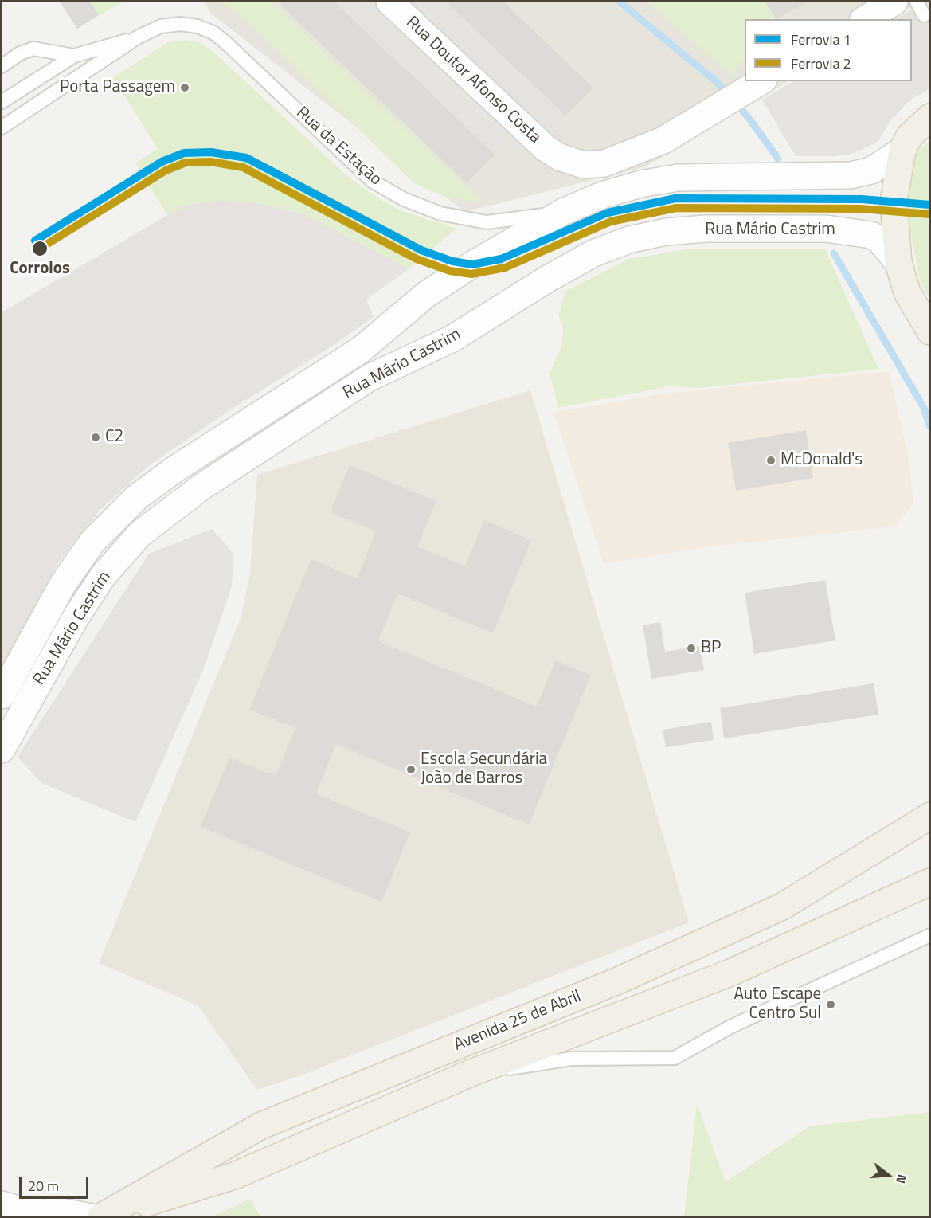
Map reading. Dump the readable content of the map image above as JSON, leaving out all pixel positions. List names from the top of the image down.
{
  "streets": {
    "main road": ["Avenida 25 de Abril"],
    "street": ["Rua Doutor Afonso Costa", "Rua Mário Castrim"],
    "lane": ["Rua da Estação"]
  },
  "crossings": [
    ["Rua da Estação", "Rua Mário Castrim"]
  ],
  "places": [
    "Porta Passagem",
    "Corroios",
    "C2",
    "McDonald's",
    "BP",
    "Escola Secundária João de Barros",
    "Auto Escape Centro Sul"
  ],
  "lines": ["rail line 1", "rail line 2"],
  "legend": ["Ferrovia 1", "Ferrovia 2"],
  "scale_bar": "20 m",
  "north": "right"
}
